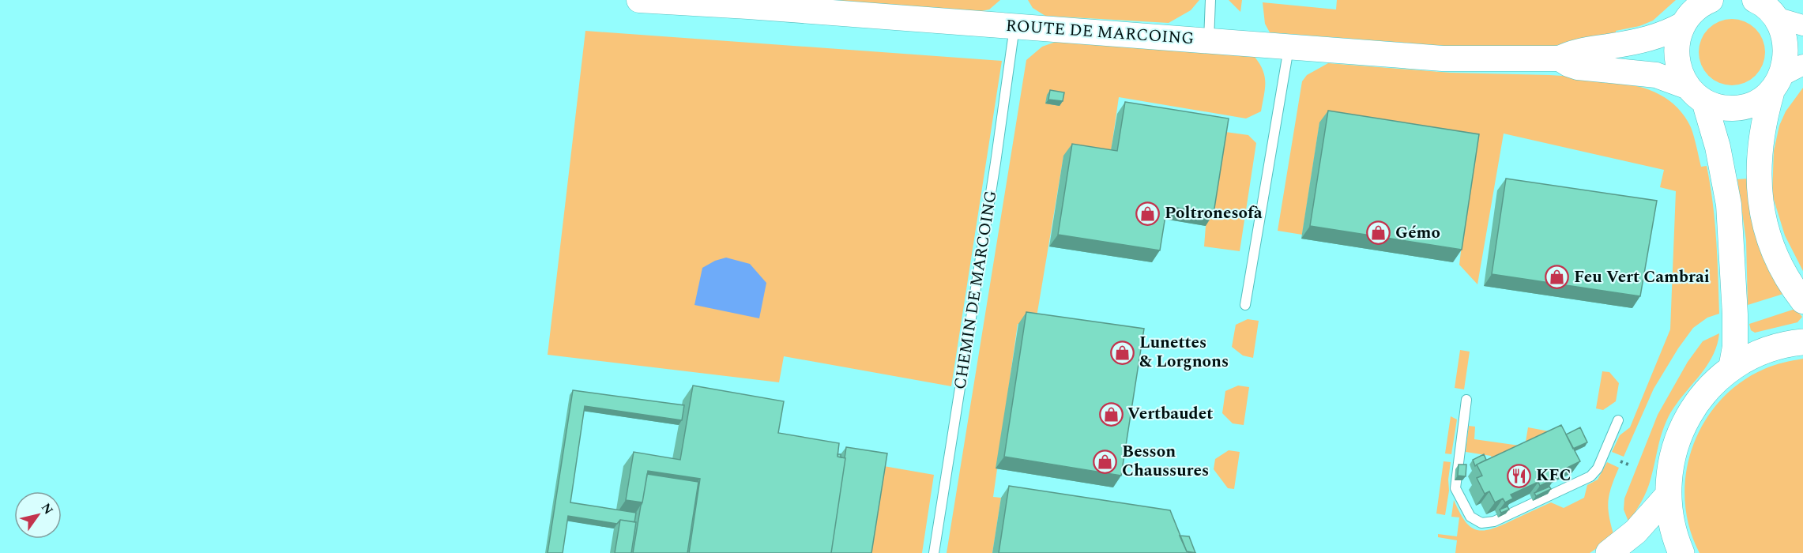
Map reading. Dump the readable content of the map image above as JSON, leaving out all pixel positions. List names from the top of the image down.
{
  "streets": {
    "street": ["ROUTE DE MARCOING"],
    "lane": ["CHEMIN DE MARCOING"]
  },
  "crossings": [
    ["ROUTE DE MARCOING", "CHEMIN DE MARCOING"]
  ],
  "places": {
    "shop": [
      "Poltronesofà",
      "Gémo",
      "Feu Vert Cambrai",
      "Lunettes & Lorgnons",
      "Vertbaudet",
      "Besson Chaussures"
    ],
    "restaurant": ["KFC"]
  },
  "north": "top right"
}
